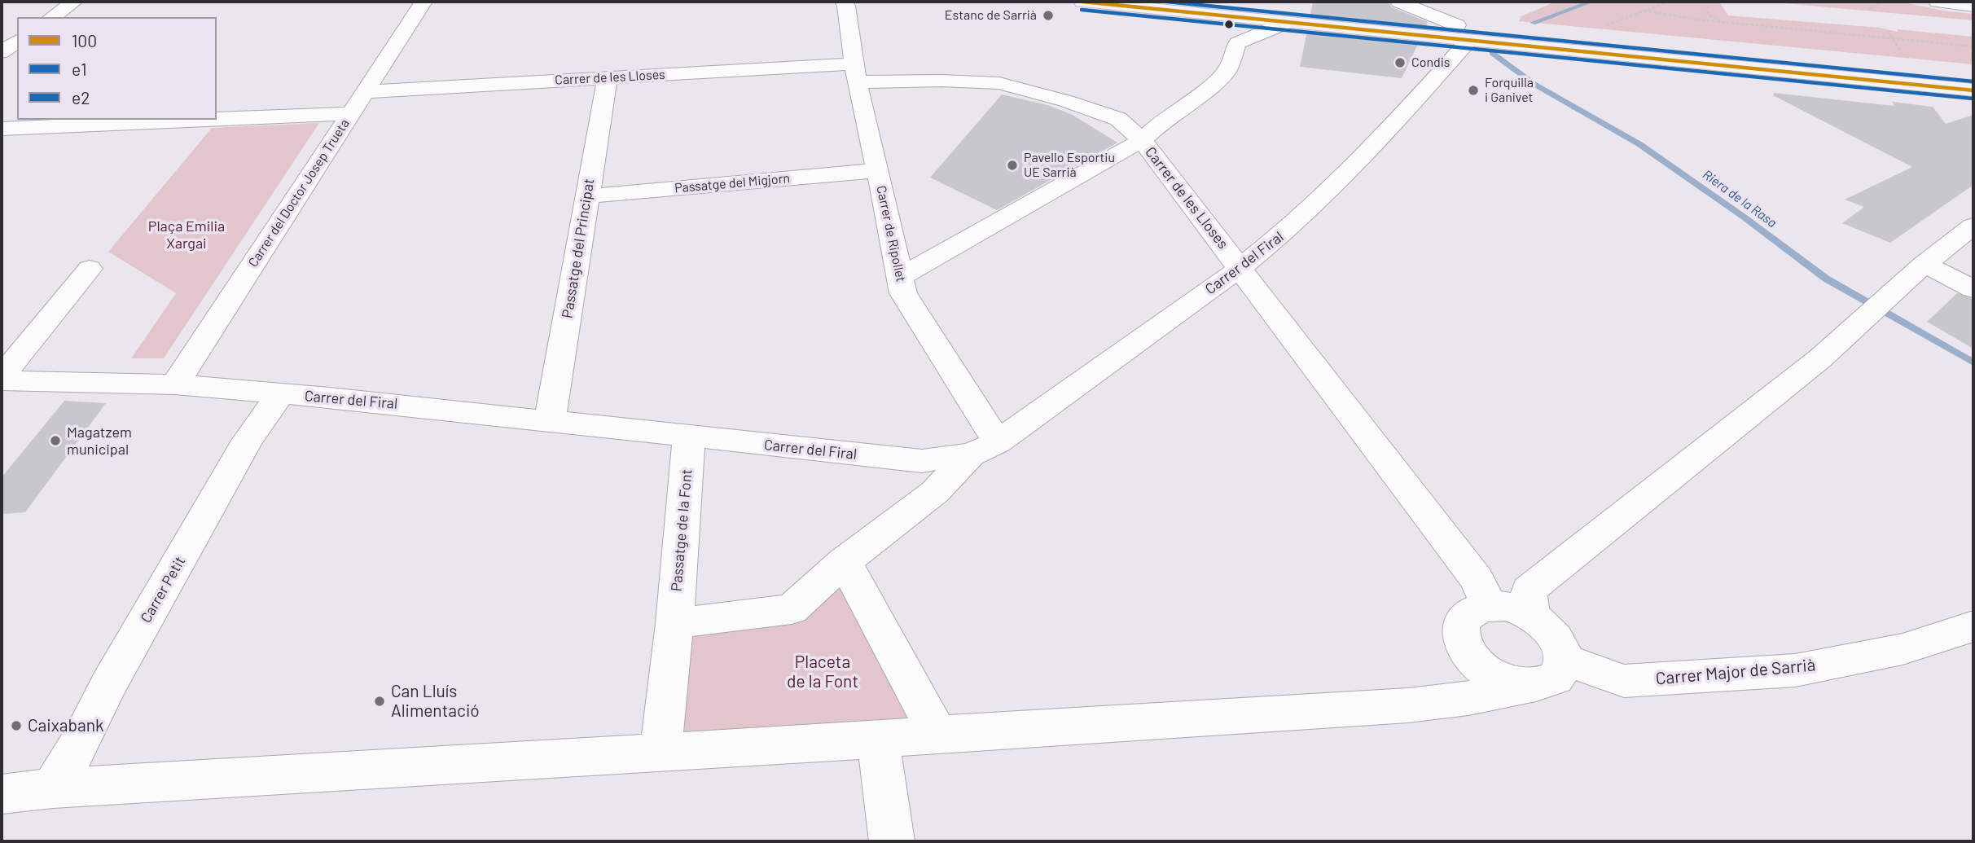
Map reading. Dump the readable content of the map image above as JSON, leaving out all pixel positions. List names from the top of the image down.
{
  "streets": {
    "street": [
      "Carrer de les Lloses",
      "Passatge del Migjorn",
      "Carrer del Doctor Josep Trueta",
      "Carrer de Ripollet",
      "Passatge del Principat",
      "Carrer del Firal",
      "Passatge de la Font",
      "Carrer Petit",
      "Carrer Major de Sarrià"
    ]
  },
  "crossings": [
    ["Carrer de les Lloses", "Carrer del Doctor Josep Trueta"],
    ["Carrer de les Lloses", "Carrer de Ripollet"],
    ["Carrer de les Lloses", "Passatge del Principat"],
    ["Carrer de les Lloses", "Carrer del Firal"],
    ["Carrer de les Lloses", "Carrer Major de Sarrià"],
    ["Passatge del Migjorn", "Carrer de Ripollet"],
    ["Passatge del Migjorn", "Passatge del Principat"],
    ["Carrer del Doctor Josep Trueta", "Carrer del Firal"],
    ["Carrer de Ripollet", "Carrer del Firal"],
    ["Passatge del Principat", "Carrer del Firal"],
    ["Carrer del Firal", "Passatge de la Font"],
    ["Carrer del Firal", "Carrer Petit"]
  ],
  "water": ["Riera de la Rasa"],
  "parks": ["Plaça Emilia Xargai", "Placeta de la Font"],
  "places": [
    "Estanc de Sarrià",
    "Condis",
    "Forquilla i Ganivet",
    "Pavello Esportiu UE Sarrià",
    "Magatzem municipal",
    "Can Lluís Alimentació",
    "Caixabank"
  ],
  "lines": ["transit line 100", "transit line e2", "transit line e1"],
  "legend": ["100", "e1", "e2"]
}
